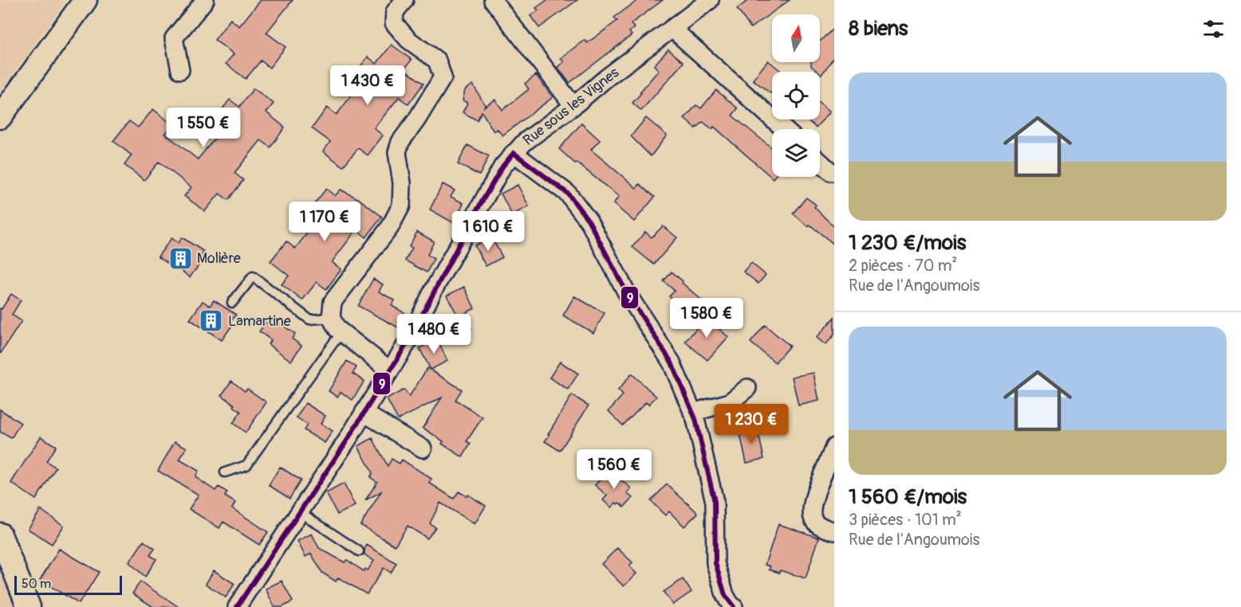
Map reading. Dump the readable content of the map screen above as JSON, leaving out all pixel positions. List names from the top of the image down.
{
  "streets": {
    "street": ["Rue sous les Vignes"]
  },
  "places": {
    "building": ["Molière", "Lamartine"]
  },
  "lines": ["transit line 9"],
  "scale_bar": "50 m",
  "north": "top",
  "page": {
    "heading": "8 biens",
    "list": [
      {
        "name": "1 230 €/mois",
        "note": "2 pièces · 70 m² · Rue de l'Angoumois"
      },
      {
        "name": "1 560 €/mois",
        "note": "3 pièces · 101 m² · Rue de l'Angoumois"
      }
    ],
    "price": [
      "1 430 €",
      "1 550 €",
      "1 170 €",
      "1 610 €",
      "1 580 €",
      "1 480 €",
      "1 230 €",
      "1 560 €"
    ],
    "scale": "50 m"
  }
}
